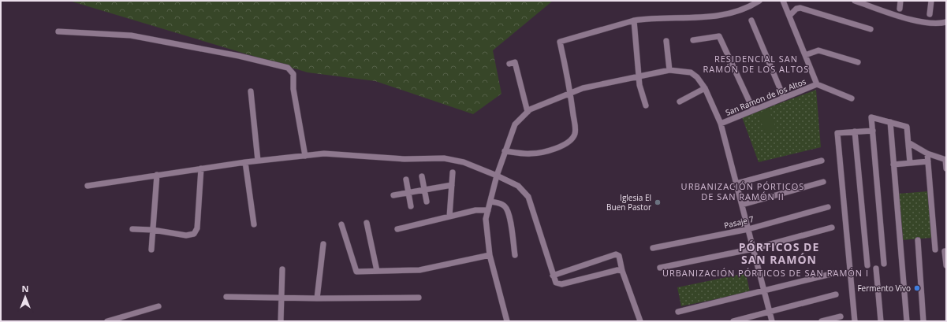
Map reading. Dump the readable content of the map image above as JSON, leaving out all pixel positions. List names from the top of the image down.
{
  "streets": {
    "street": ["San Ramon de los Altos", "Pasaje 7"]
  },
  "districts": [
    "RESIDENCIAL SAN RAMÓN DE LOS ALTOS",
    "URBANIZACIÓN PÓRTICOS DE SAN RAMÓN II",
    "PÓRTICOS DE SAN RAMÓN",
    "URBANIZACIÓN PÓRTICOS DE SAN RAMÓN I"
  ],
  "places": ["Iglesia El Buen Pastor", "Fermento Vivo"],
  "north": "top"
}
